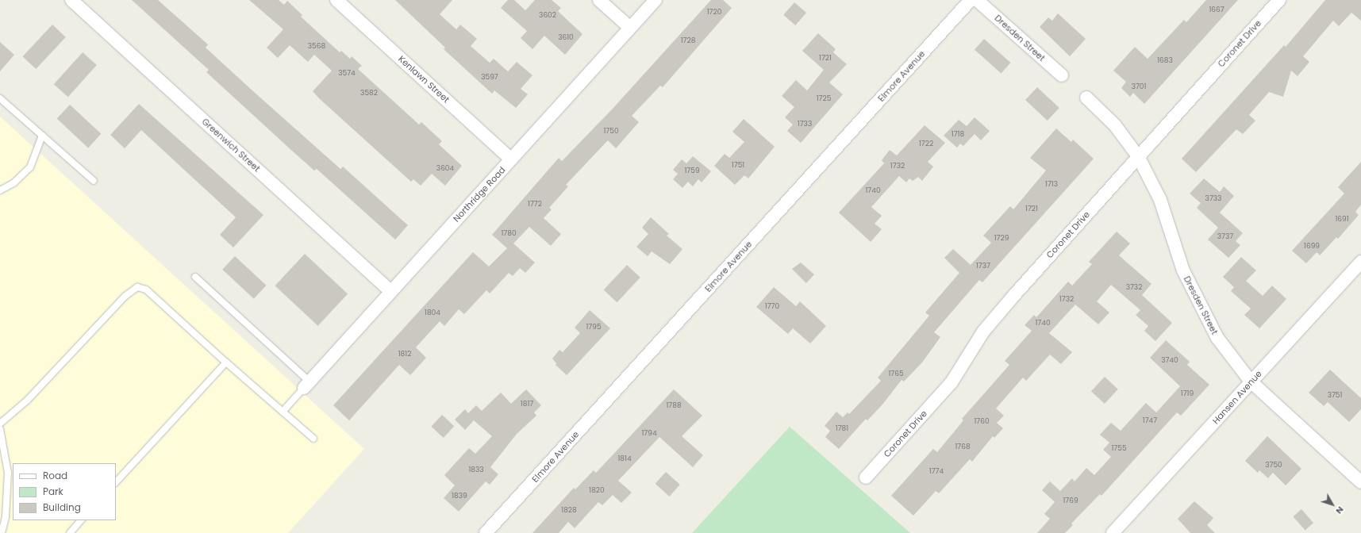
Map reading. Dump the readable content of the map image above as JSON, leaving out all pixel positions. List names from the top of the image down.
{
  "streets": {
    "street": [
      "Dresden Street",
      "Coronet Drive",
      "Elmore Avenue",
      "Kenlawn Street",
      "Greenwich Street",
      "Northridge Road",
      "Hansen Avenue"
    ]
  },
  "crossings": [
    ["Dresden Street", "Coronet Drive"],
    ["Dresden Street", "Hansen Avenue"],
    ["Kenlawn Street", "Northridge Road"],
    ["Greenwich Street", "Northridge Road"]
  ],
  "house_numbers": [
    "1667",
    "1720",
    "3602",
    "3610",
    "1728",
    "3568",
    "1721",
    "1683",
    "3574",
    "3597",
    "3701",
    "3582",
    "1725",
    "1733",
    "1750",
    "1718",
    "1722",
    "1751",
    "1732",
    "3604",
    "1759",
    "1713",
    "1740",
    "3733",
    "1772",
    "1721",
    "1691",
    "1780",
    "3737",
    "1729",
    "1699",
    "1737",
    "3732",
    "1732",
    "1770",
    "1804",
    "1740",
    "1795",
    "1812",
    "3740",
    "1765",
    "1719",
    "3751",
    "1817",
    "1788",
    "1747",
    "1760",
    "1781",
    "1794",
    "1768",
    "1755",
    "1814",
    "3750",
    "1833",
    "1774",
    "1820",
    "1839",
    "1769",
    "1828"
  ],
  "legend": ["Road", "Park", "Building"],
  "north": "bottom right"
}
